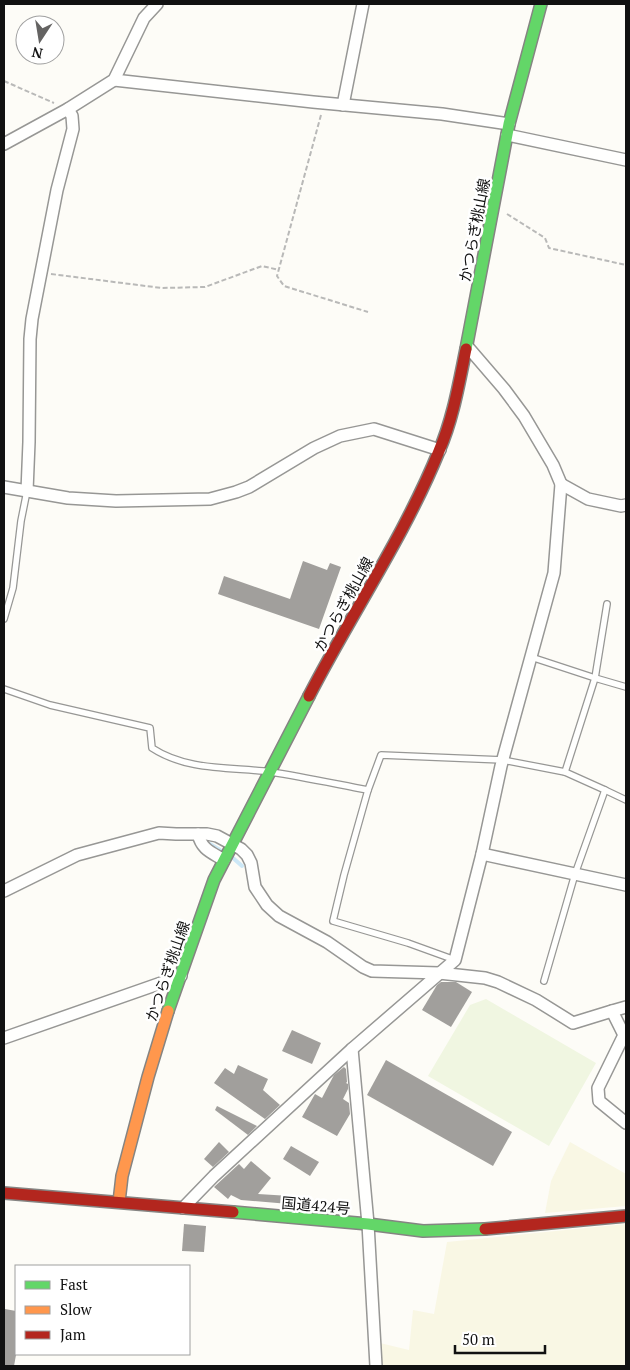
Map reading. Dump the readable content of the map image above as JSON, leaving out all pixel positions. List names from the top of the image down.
{
  "streets": {
    "main road": ["かつらぎ桃山線", "国道424号"]
  },
  "crossings": [
    ["かつらぎ桃山線", "国道424号"]
  ],
  "legend": ["Fast", "Slow", "Jam"],
  "scale_bar": "50 m",
  "north": "bottom"
}
